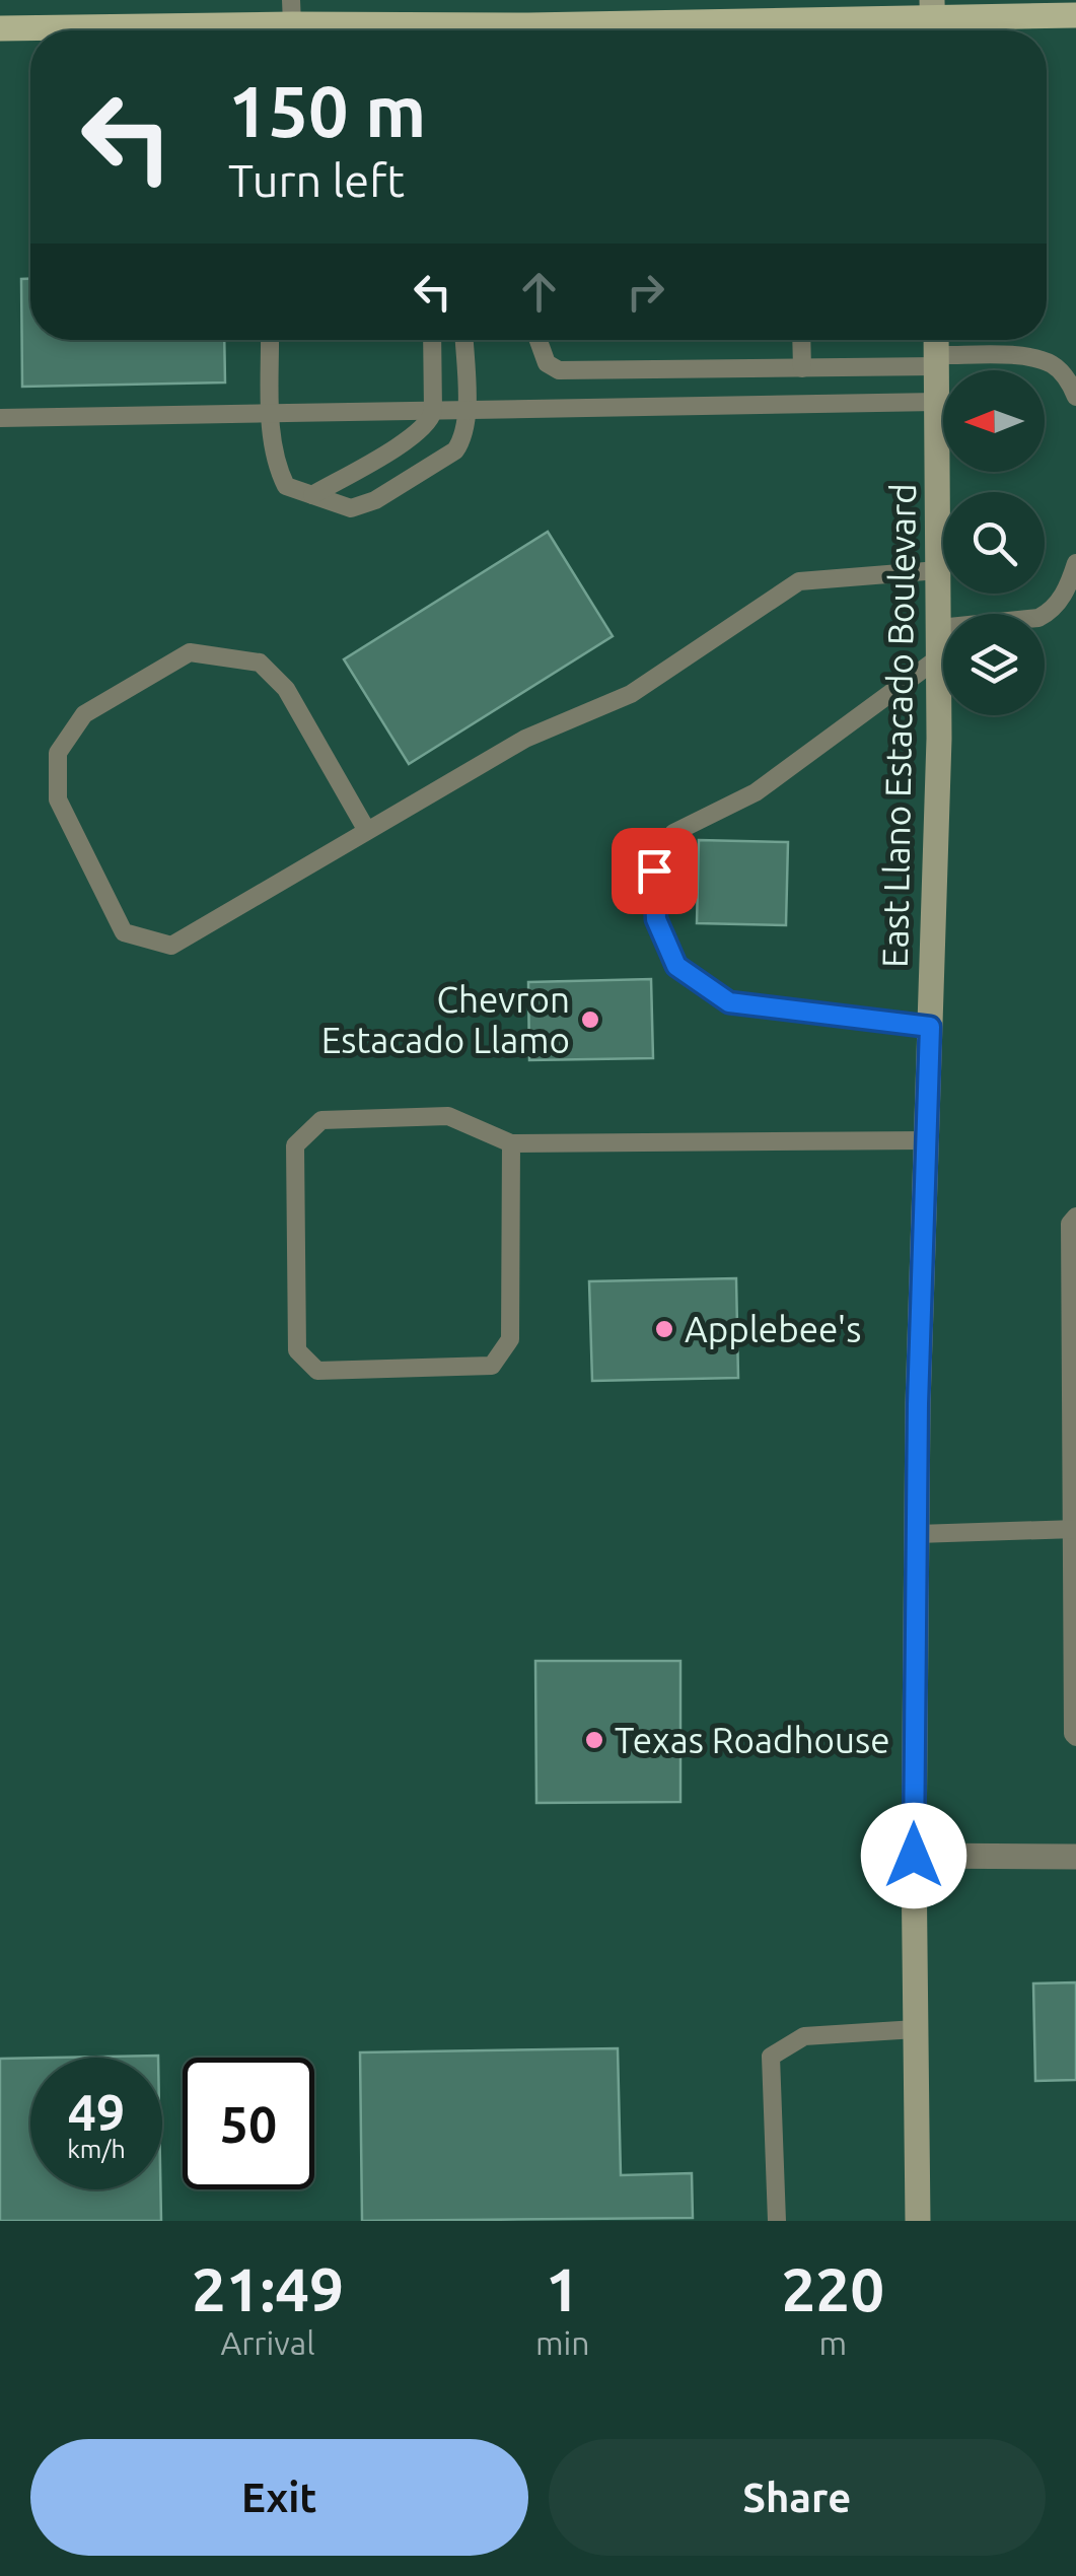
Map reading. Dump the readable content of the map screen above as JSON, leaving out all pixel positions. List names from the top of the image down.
{
  "streets": {
    "main road": ["East Llano Estacado Boulevard"]
  },
  "places": ["Chevron Estacado Llamo", "Applebee's", "Texas Roadhouse"],
  "north": "left",
  "page": {
    "turn": ["150 m", "Turn left"],
    "speed": "49 km/h",
    "limit": "50",
    "eta": [
      "21:49",
      "Arrival",
      "1",
      "min",
      "220",
      "m"
    ],
    "buttons": ["Exit", "Share"]
  }
}
